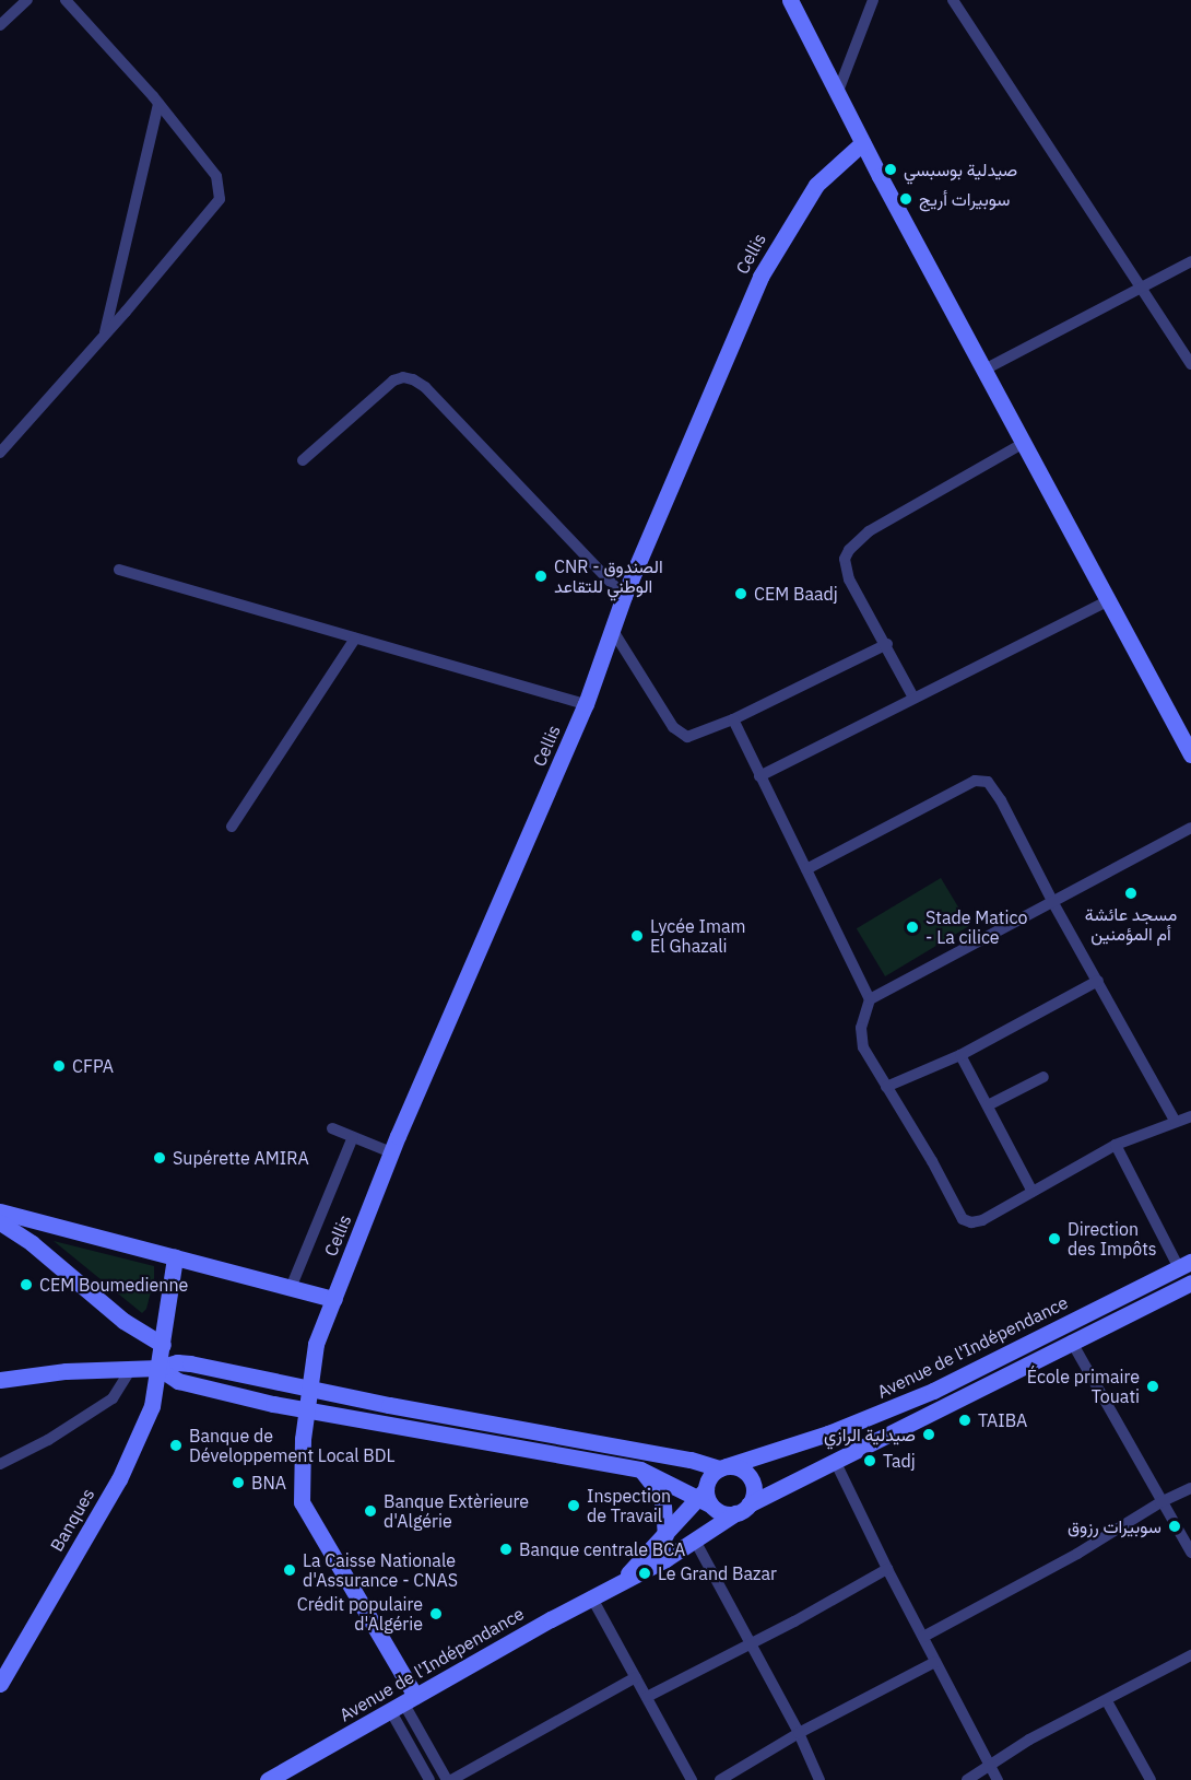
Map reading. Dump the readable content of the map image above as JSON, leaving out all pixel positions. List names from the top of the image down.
{
  "streets": {
    "street": ["Cellis", "Avenue de l'Indépendance", "Banques"]
  },
  "crossings": [
    ["Cellis", "Avenue de l'Indépendance"]
  ],
  "places": [
    "صيدلية بوسبسي",
    "سوبيرات أريج",
    "CNR - الصندوق الوطني للتقاعد",
    "CEM Baadj",
    "مسجد عائشة أم المؤمنين",
    "Stade Matico - La cilice",
    "Lycée Imam El Ghazali",
    "CFPA",
    "Supérette AMIRA",
    "Direction des Impôts",
    "CEM Boumedienne",
    "École primaire Touati",
    "TAIBA",
    "صيدلية الرازي",
    "Banque de Développement Local BDL",
    "Tadj",
    "BNA",
    "Inspection de Travail",
    "Banque Extèrieure d'Algérie",
    "سوبيرات رزوق",
    "Banque centrale BCA",
    "La Caisse Nationale d'Assurance - CNAS",
    "Le Grand Bazar",
    "Crédit populaire d'Algérie"
  ]
}
